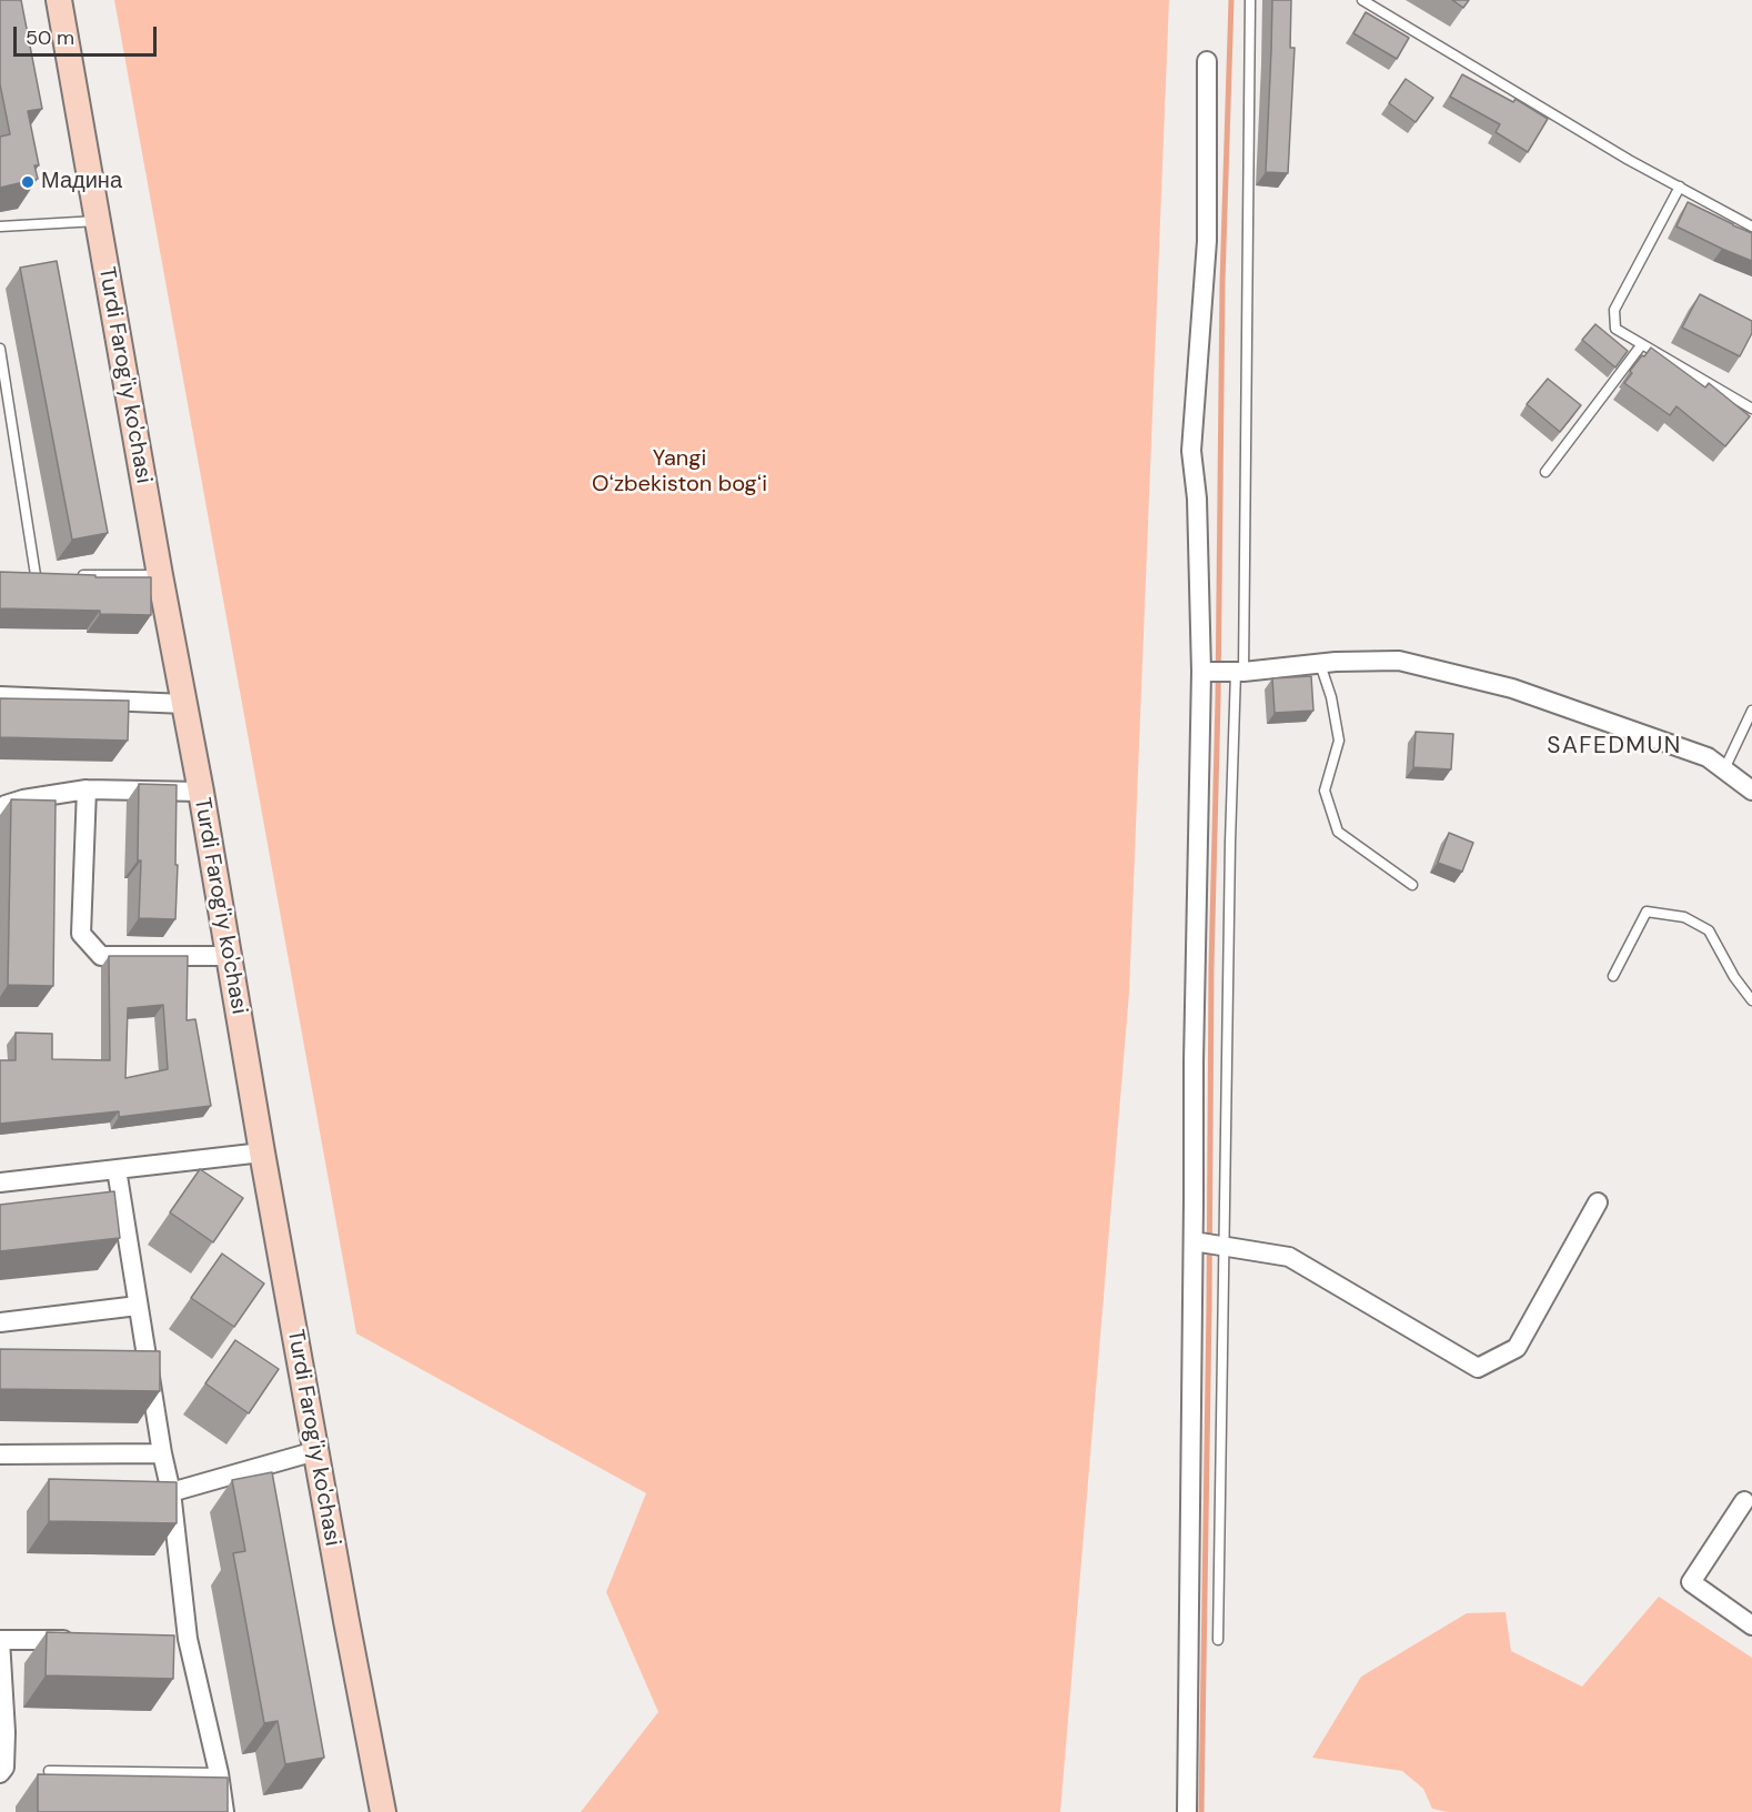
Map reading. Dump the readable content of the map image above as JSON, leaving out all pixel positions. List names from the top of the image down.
{
  "streets": {
    "main road": ["Turdi Farog'iy ko'chasi"]
  },
  "districts": ["SAFEDMUN"],
  "parks": ["Yangi Oʻzbekiston bogʻi"],
  "places": ["Мадина"],
  "scale_bar": "50 m"
}
